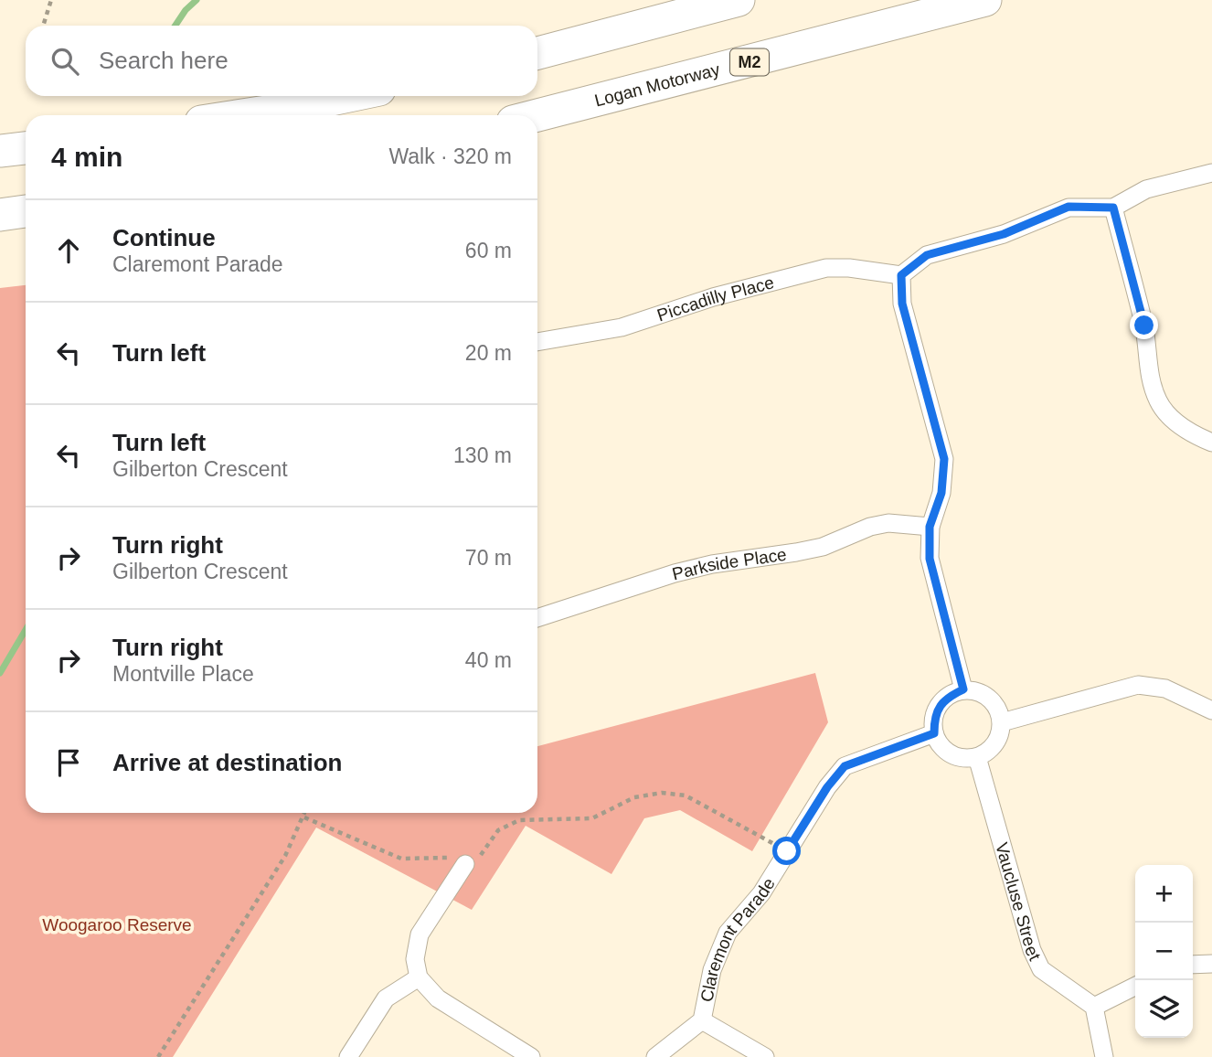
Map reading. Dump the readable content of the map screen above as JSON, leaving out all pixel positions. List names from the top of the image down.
{
  "streets": {
    "highway": ["M2", "Logan Motorway"],
    "street": [
      "Piccadilly Place",
      "Parkside Place",
      "Vaucluse Street",
      "Claremont Parade"
    ]
  },
  "crossings": [
    ["Vaucluse Street", "Claremont Parade"]
  ],
  "parks": ["Woogaroo Reserve"],
  "page": {
    "search": "Search here",
    "heading": ["4 min", "Walk · 320 m"],
    "list": [
      ["Continue", "Claremont Parade", "60 m"],
      ["Turn left", "20 m"],
      ["Turn left", "Gilberton Crescent", "130 m"],
      ["Turn right", "Gilberton Crescent", "70 m"],
      ["Turn right", "Montville Place", "40 m"],
      "Arrive at destination"
    ],
    "map_buttons": ["+", "−"]
  }
}
